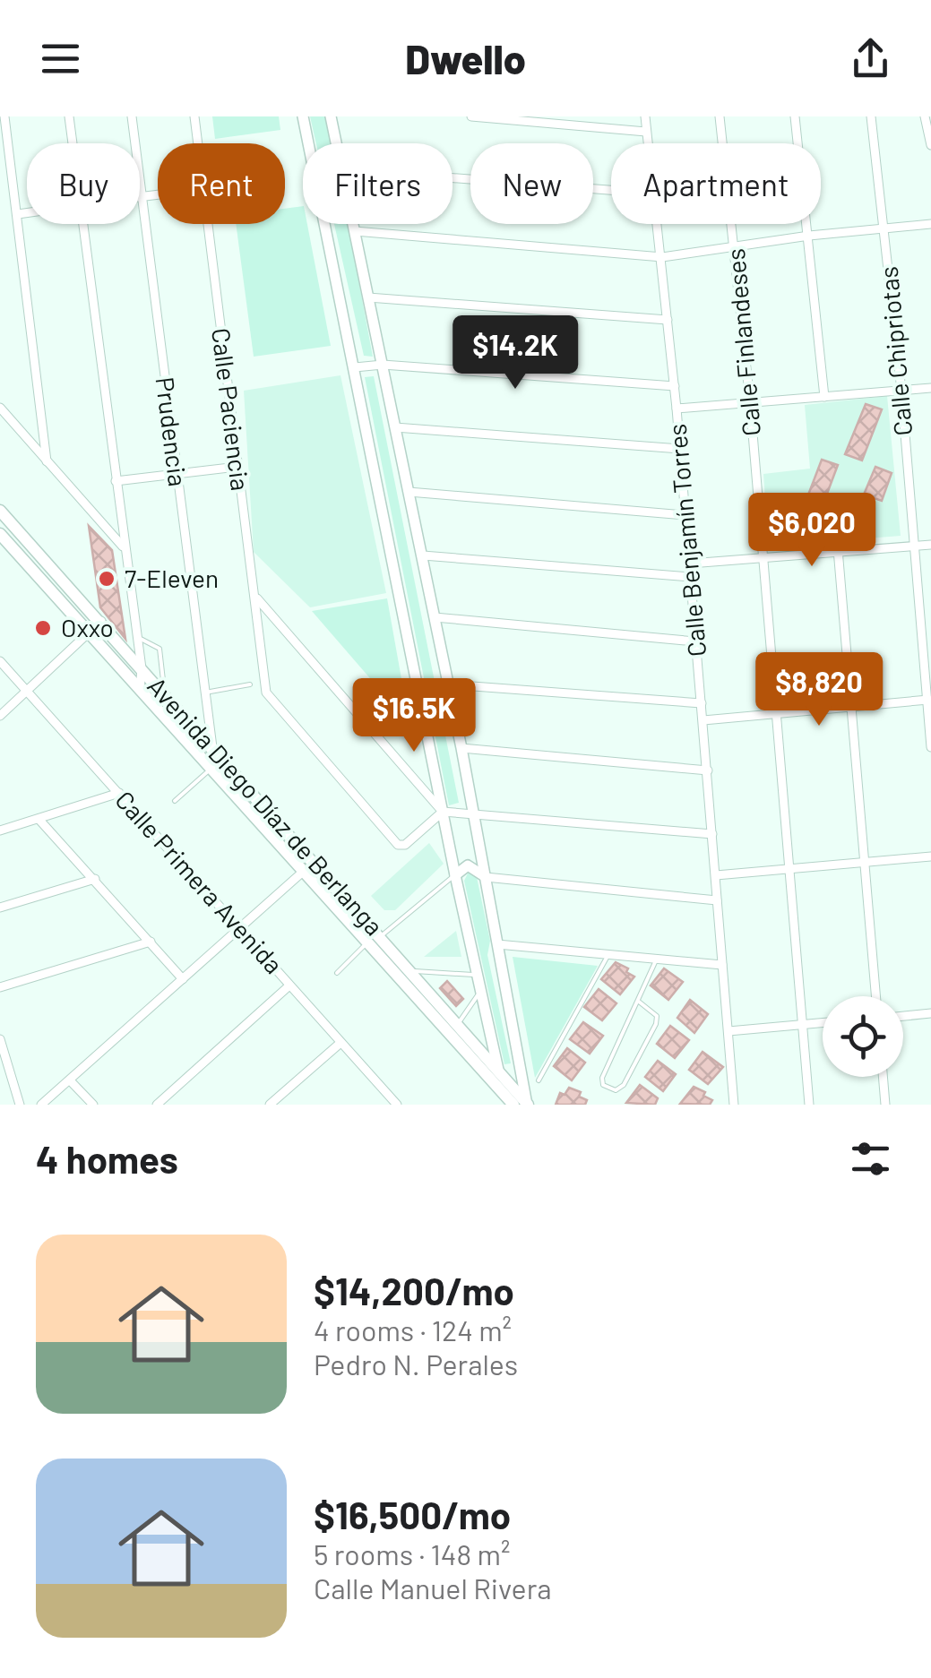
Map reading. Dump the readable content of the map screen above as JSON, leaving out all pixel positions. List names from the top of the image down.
{
  "streets": {
    "main road": ["Avenida Diego Díaz de Berlanga"],
    "street": [
      "Calle Finlandeses",
      "Calle Chipriotas",
      "Calle Paciencia",
      "Prudencia",
      "Calle Benjamín Torres",
      "Calle Primera Avenida"
    ]
  },
  "crossings": [
    ["Prudencia", "Avenida Diego Díaz de Berlanga"]
  ],
  "places": ["7-Eleven", "Oxxo"],
  "page": {
    "header": "Dwello",
    "chip": [
      "Buy",
      "Rent",
      "Filters",
      "New",
      "Apartment"
    ],
    "price": [
      "$14.2K",
      "$6,020",
      "$8,820",
      "$16.5K"
    ],
    "heading": "4 homes",
    "list": [
      {
        "name": "$14,200/mo",
        "note": "4 rooms · 124 m² · Pedro N. Perales"
      },
      {
        "name": "$16,500/mo",
        "note": "5 rooms · 148 m² · Calle Manuel Rivera"
      }
    ]
  }
}
